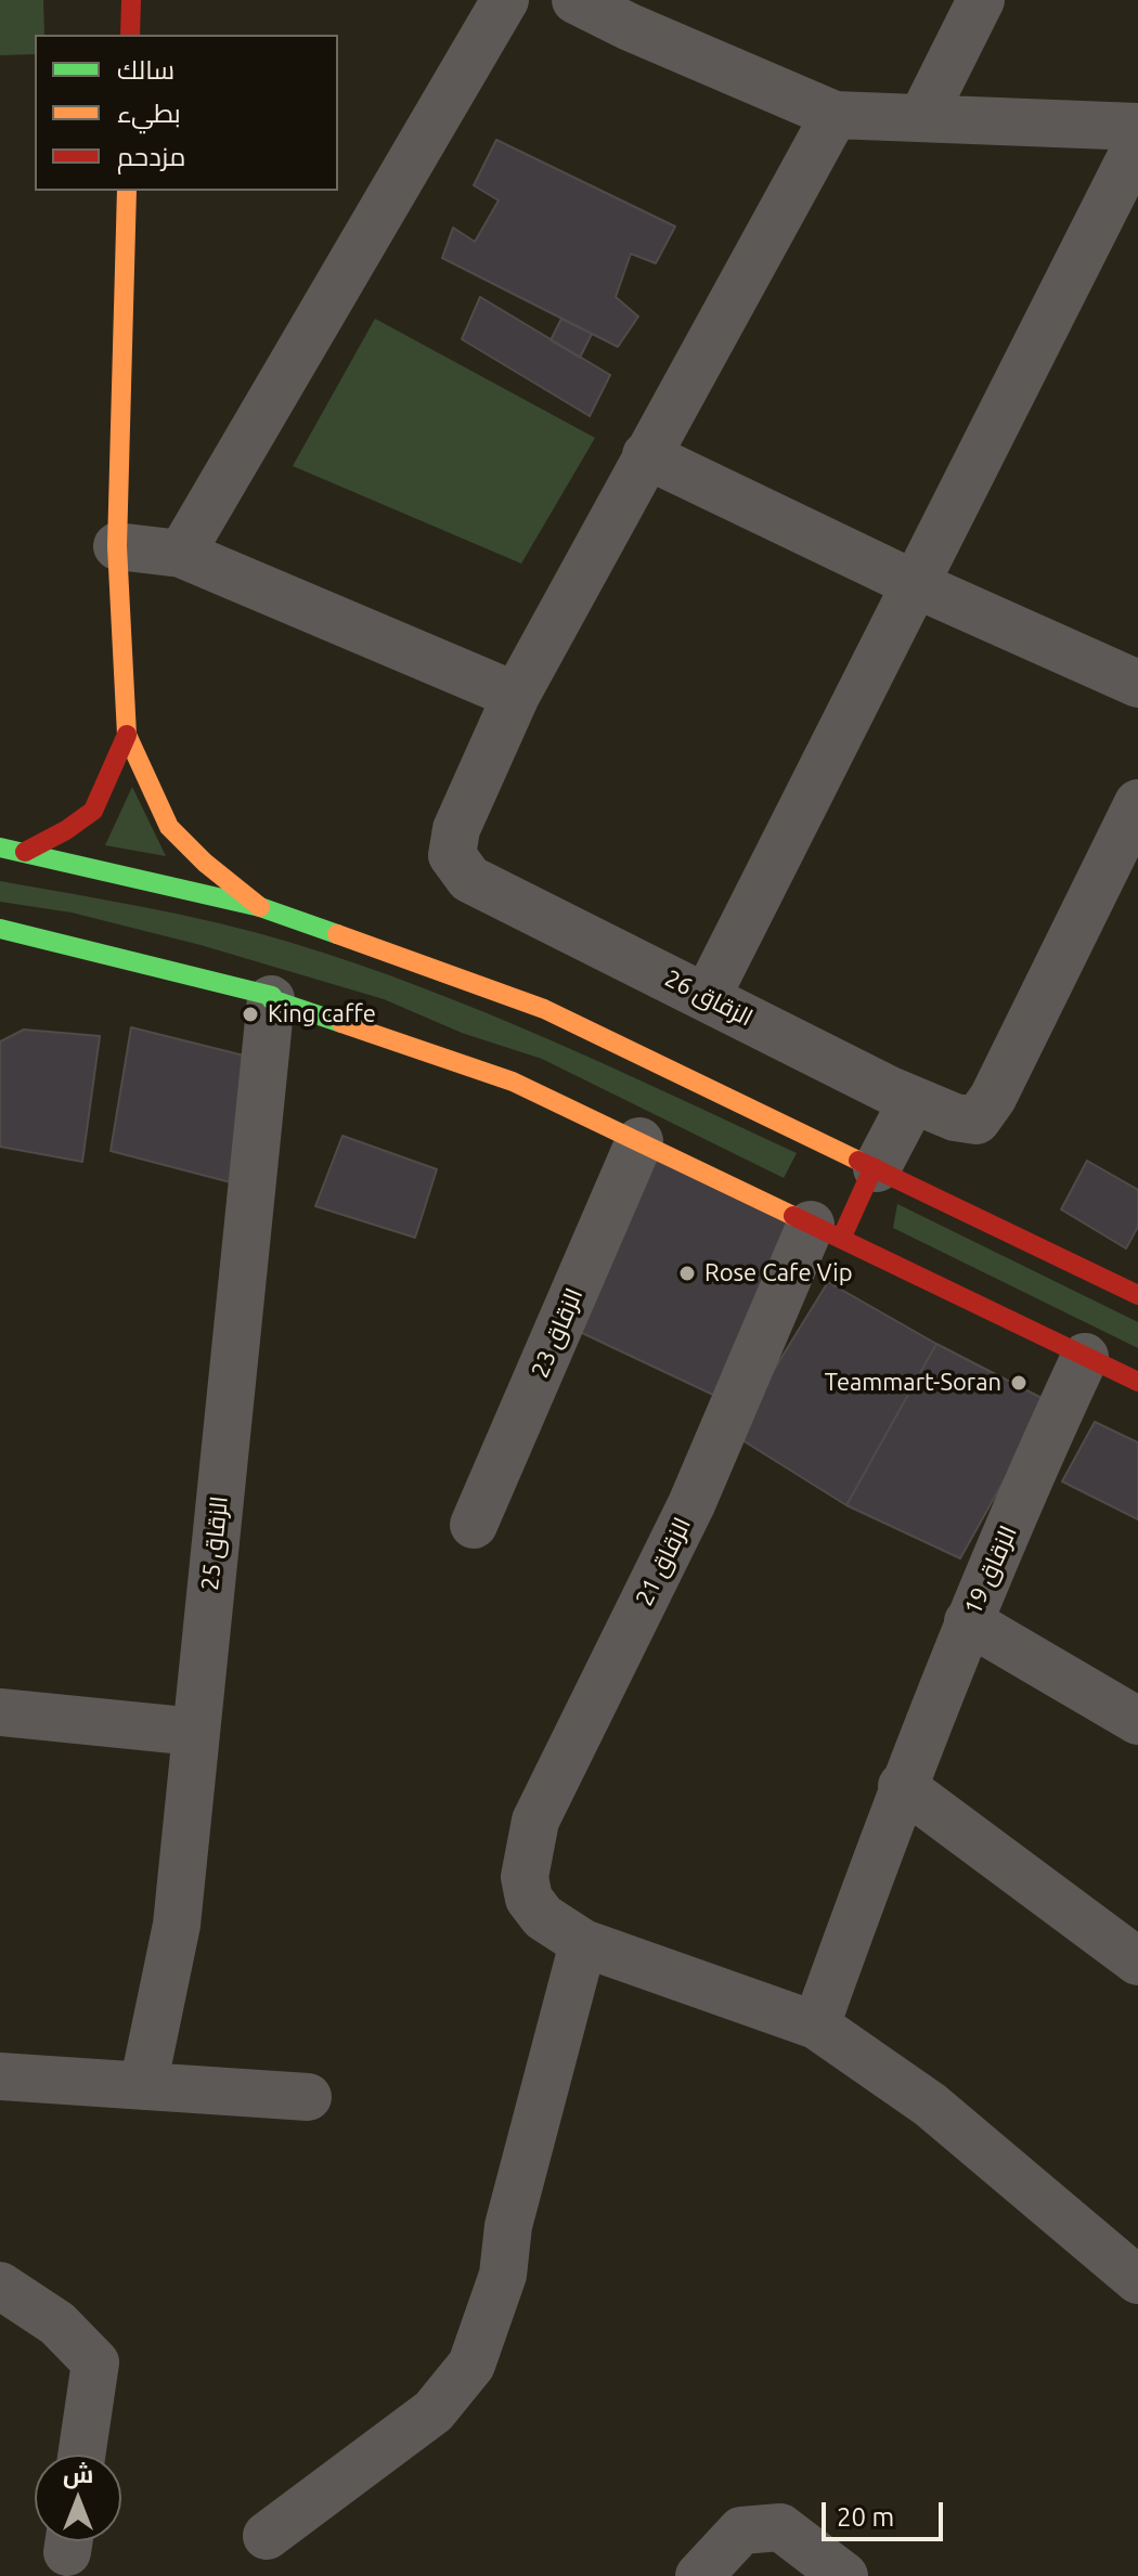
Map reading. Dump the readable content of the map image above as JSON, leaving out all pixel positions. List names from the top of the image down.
{
  "streets": {
    "street": [
      "الزقاق 26",
      "الزقاق 23",
      "الزقاق 25",
      "الزقاق 21",
      "الزقاق 19"
    ]
  },
  "places": ["King caffe", "Rose Cafe Vip", "Teammart-Soran"],
  "legend": ["سالك", "بطيء", "مزدحم"],
  "scale_bar": "20 m",
  "north": "top"
}
